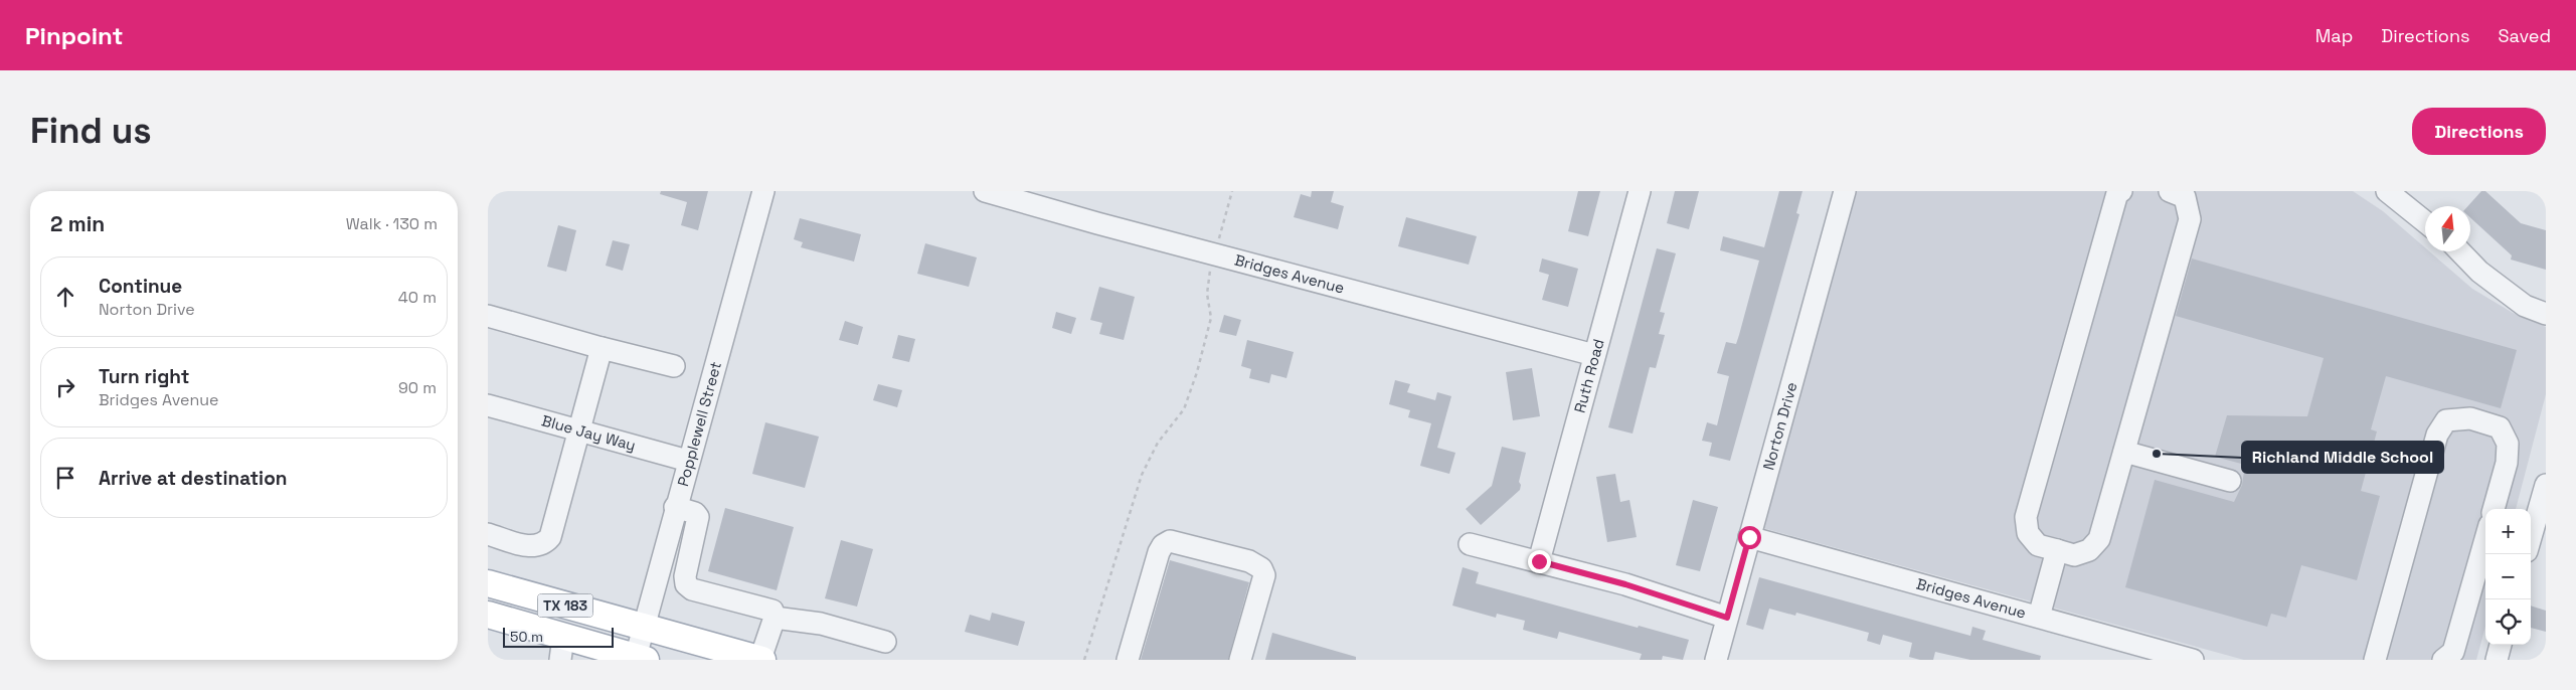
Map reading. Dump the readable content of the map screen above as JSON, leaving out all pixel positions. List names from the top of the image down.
{
  "streets": {
    "main road": ["TX 183"],
    "street": [
      "Bridges Avenue",
      "Ruth Road",
      "Popplewell Street",
      "Norton Drive",
      "Blue Jay Way"
    ]
  },
  "crossings": [
    ["Bridges Avenue", "Ruth Road"],
    ["Bridges Avenue", "Norton Drive"],
    ["Popplewell Street", "Blue Jay Way"],
    ["Popplewell Street", "TX 183"]
  ],
  "places": ["Richland Middle School"],
  "scale_bar": "50 m",
  "north": "top",
  "page": {
    "header": "Pinpoint",
    "nav": ["Map", "Directions", "Saved"],
    "buttons": "Directions",
    "title": "Find us",
    "heading": ["2 min", "Walk · 130 m"],
    "list": [
      ["Continue", "Norton Drive", "40 m"],
      ["Turn right", "Bridges Avenue", "90 m"],
      "Arrive at destination"
    ],
    "map_buttons": ["+", "−"],
    "scale": "50 m"
  }
}
